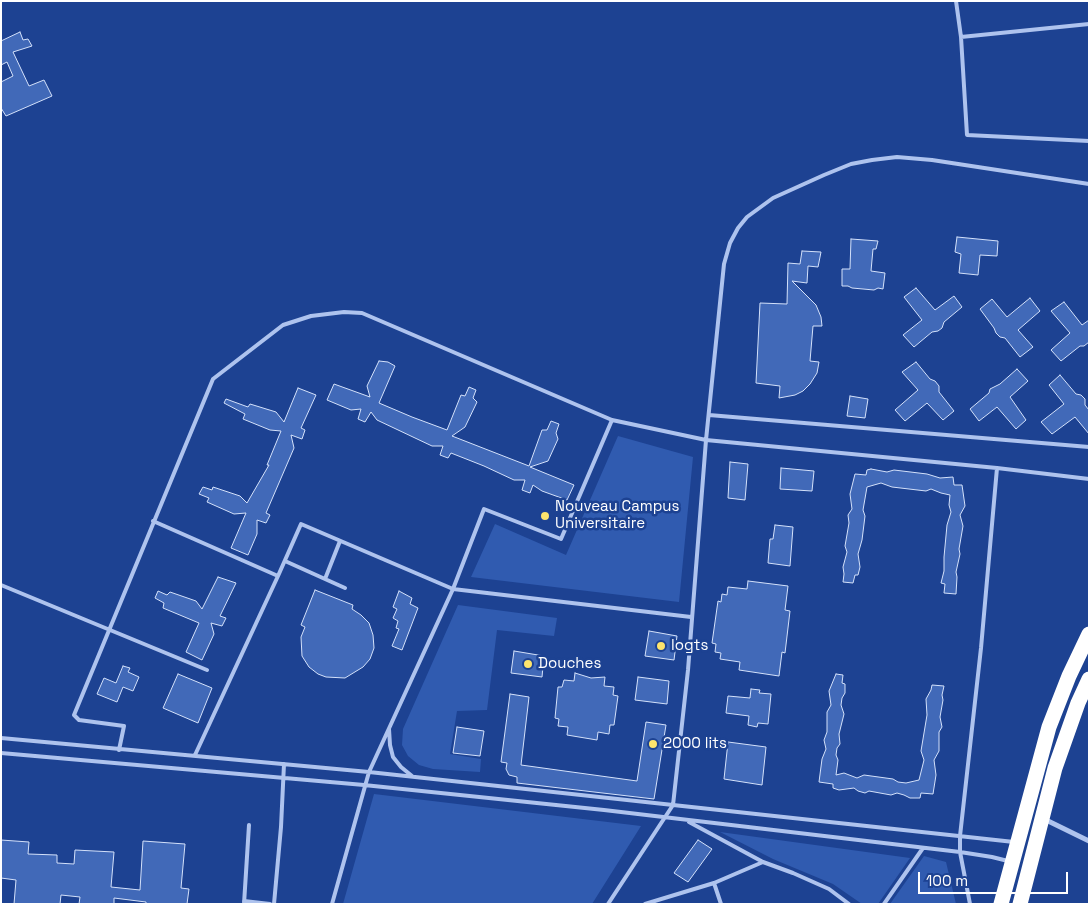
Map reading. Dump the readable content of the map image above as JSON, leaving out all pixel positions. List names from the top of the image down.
{
  "places": [
    "Nouveau Campus Universitaire",
    "logts",
    "Douches",
    "2000 lits"
  ],
  "scale_bar": "100 m"
}
